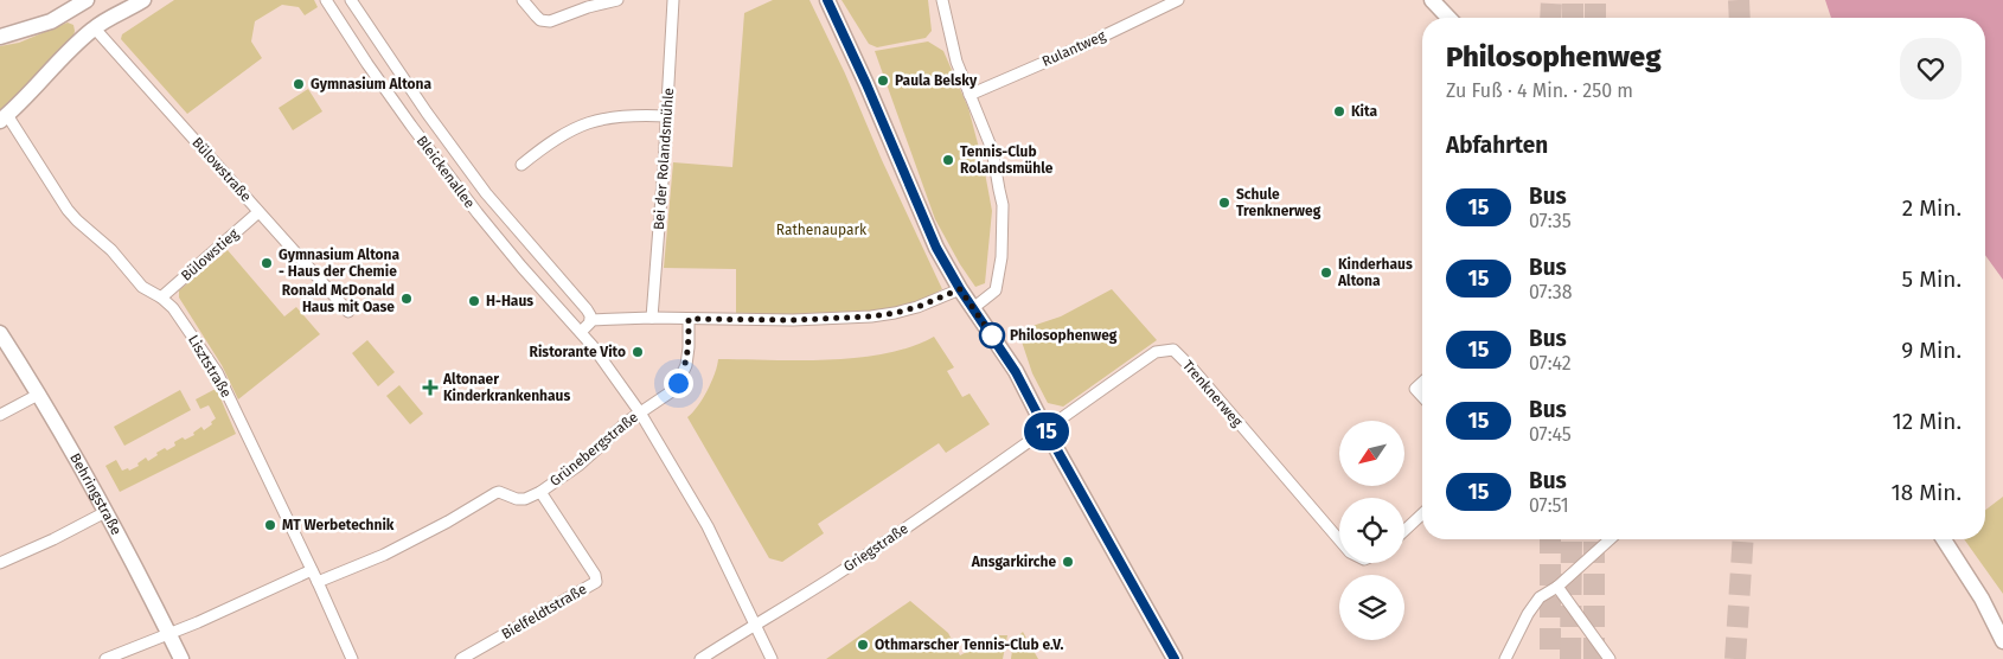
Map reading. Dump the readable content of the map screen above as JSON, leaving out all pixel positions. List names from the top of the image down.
{
  "streets": {
    "main road": ["Behringstraße"],
    "street": [
      "Rulantweg",
      "Bei der Rolandsmühle",
      "Bülowstraße",
      "Bleickenallee",
      "Bülowstieg",
      "Lisztstraße",
      "Trenknerweg",
      "Grünebergstraße",
      "Griegstraße",
      "Bielfeldtstraße"
    ]
  },
  "crossings": [
    ["Bülowstraße", "Bülowstieg"],
    ["Bleickenallee", "Grünebergstraße"],
    ["Bleickenallee", "Griegstraße"],
    ["Bülowstieg", "Lisztstraße"],
    ["Lisztstraße", "Grünebergstraße"],
    ["Trenknerweg", "Griegstraße"],
    ["Grünebergstraße", "Bielfeldtstraße"]
  ],
  "parks": ["Rathenaupark"],
  "places": {
    "other": [
      "Paula Belsky",
      "Gymnasium Altona",
      "Kita",
      "Tennis-Club Rolandsmühle",
      "Schule Trenknerweg",
      "Gymnasium Altona - Haus der Chemie",
      "Kinderhaus Altona",
      "Ronald McDonald Haus mit Oase",
      "H-Haus",
      "Philosophenweg",
      "Ristorante Vito",
      "MT Werbetechnik",
      "Ansgarkirche",
      "Othmarscher Tennis-Club e.V."
    ],
    "health": ["Altonaer Kinderkrankenhaus"]
  },
  "lines": ["bus line 15"],
  "north": "bottom left",
  "page": {
    "on_map": "15",
    "heading": [
      ["Philosophenweg", "Zu Fuß · 4 Min. · 250 m"],
      "Abfahrten"
    ],
    "list": [
      {
        "mark": "15",
        "name": "Bus",
        "note": "07:35",
        "value": "2 Min."
      },
      {
        "mark": "15",
        "name": "Bus",
        "note": "07:38",
        "value": "5 Min."
      },
      {
        "mark": "15",
        "name": "Bus",
        "note": "07:42",
        "value": "9 Min."
      },
      {
        "mark": "15",
        "name": "Bus",
        "note": "07:45",
        "value": "12 Min."
      },
      {
        "mark": "15",
        "name": "Bus",
        "note": "07:51",
        "value": "18 Min."
      }
    ]
  }
}
